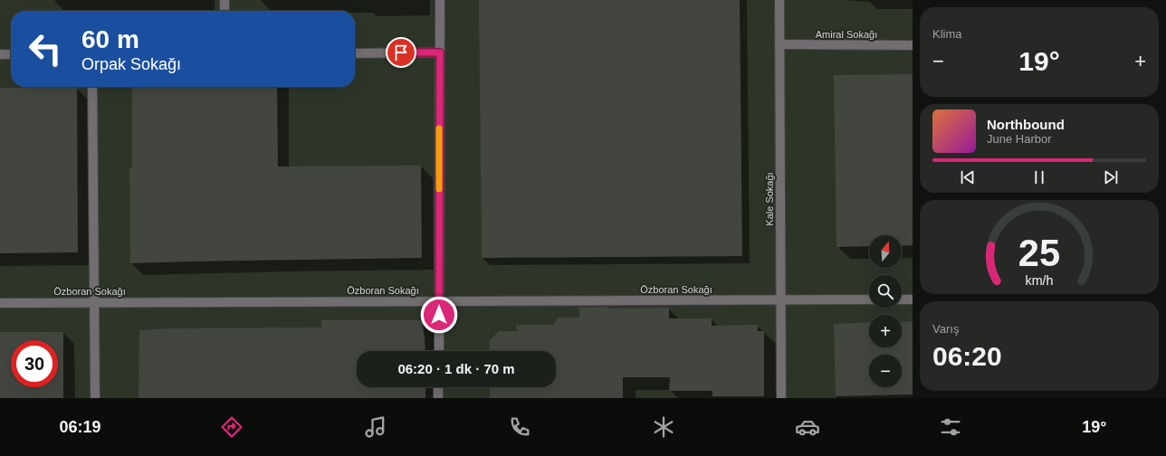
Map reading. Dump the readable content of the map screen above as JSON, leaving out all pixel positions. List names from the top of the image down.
{
  "streets": {
    "street": ["Amiral Sokağı", "Kale Sokağı", "Özboran Sokağı"]
  },
  "crossings": [
    ["Amiral Sokağı", "Kale Sokağı"],
    ["Kale Sokağı", "Özboran Sokağı"]
  ],
  "north": "top",
  "page": {
    "tile": [
      "Klima",
      ["Varış", "06:20"]
    ],
    "turn": ["60 m", "Orpak Sokağı"],
    "heat": ["−", "19°", "+"],
    "song": ["Northbound", "June Harbor"],
    "map_buttons": ["+", "−"],
    "limit": "30",
    "trip": "06:20 · 1 dk · 70 m",
    "tabs": ["06:19", "19°"],
    "gauge": ["25", "km/h"]
  }
}
